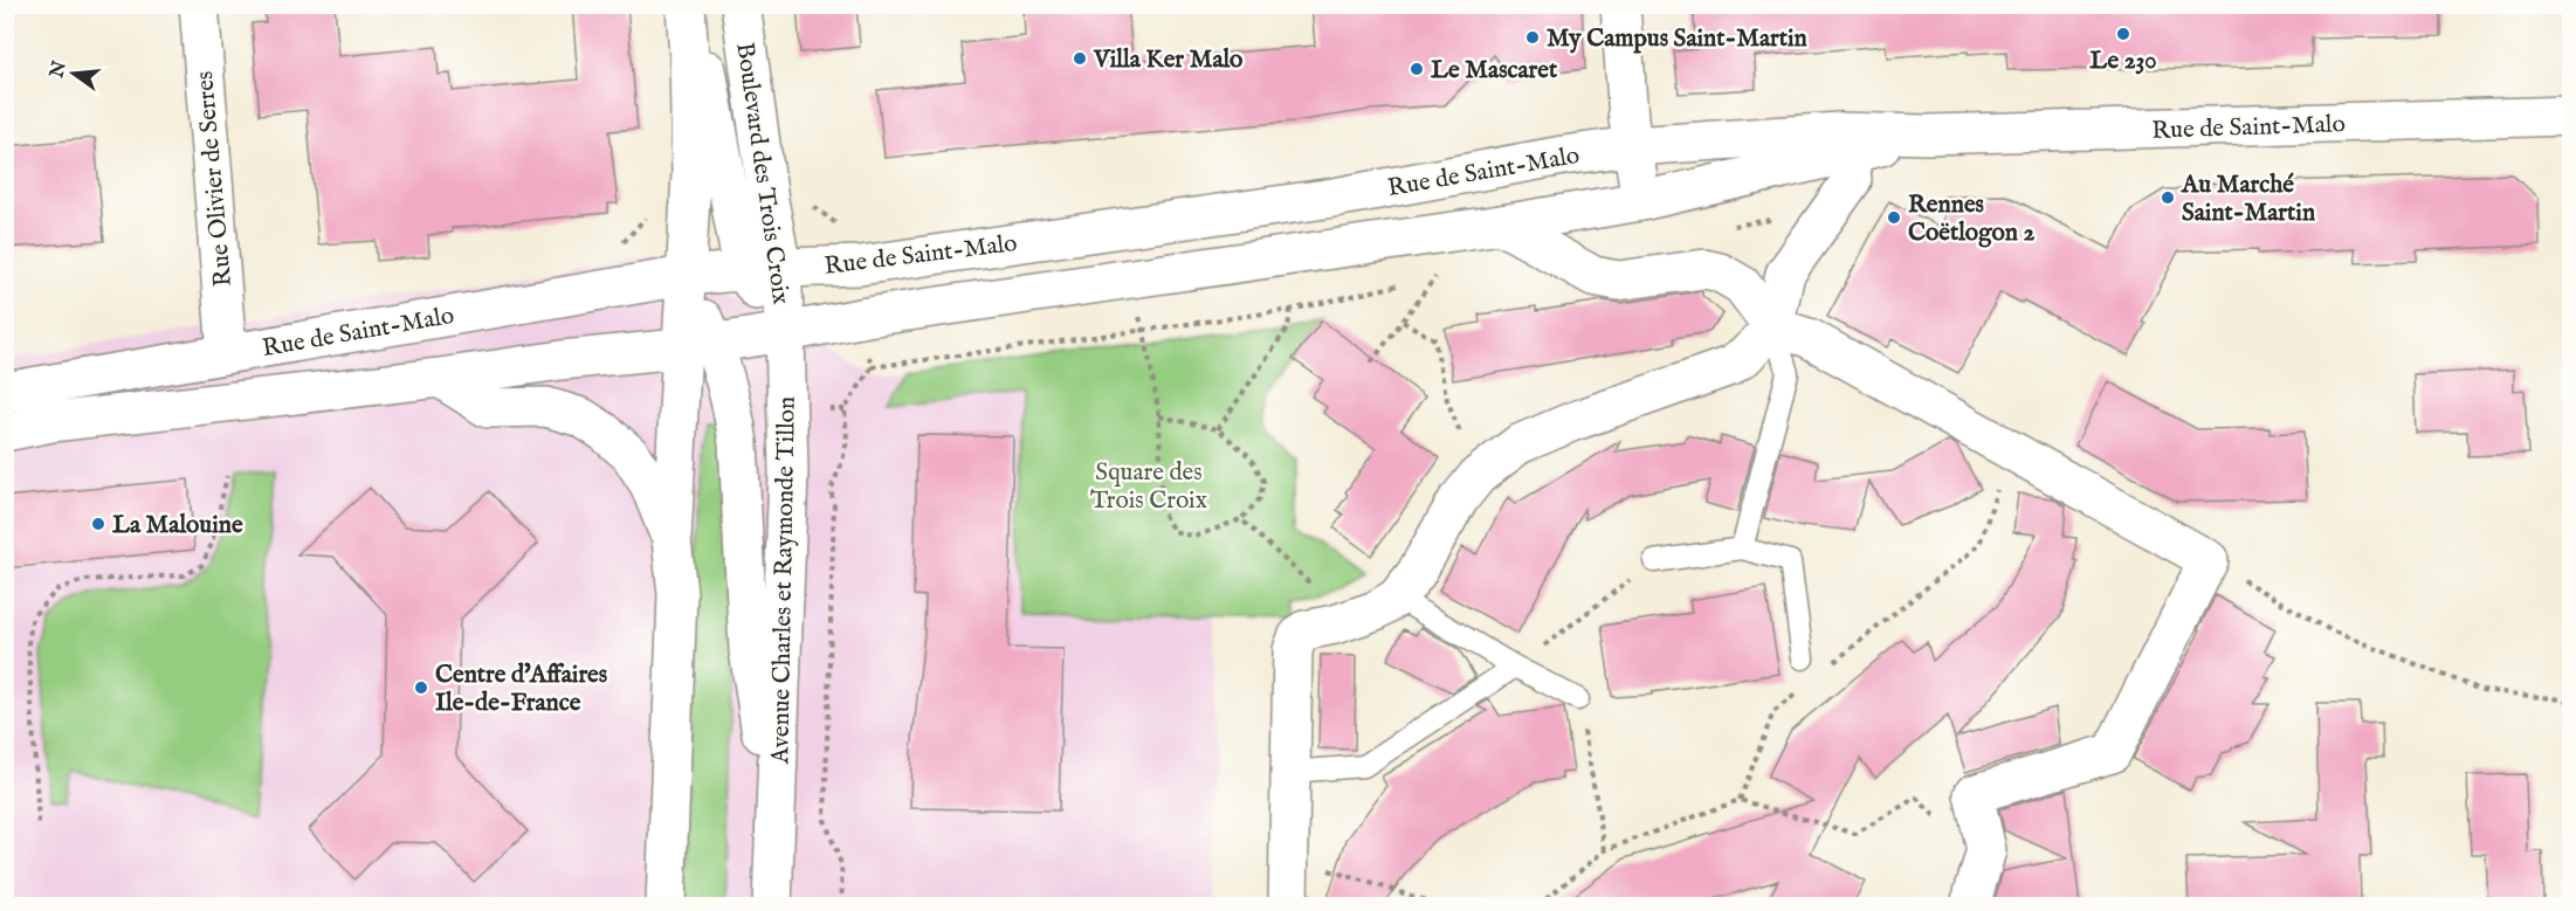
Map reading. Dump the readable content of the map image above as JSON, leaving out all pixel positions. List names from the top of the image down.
{
  "streets": {
    "main road": [
      "Rue de Saint-Malo",
      "Boulevard des Trois Croix",
      "Rue Olivier de Serres",
      "Avenue Charles et Raymonde Tillon"
    ]
  },
  "crossings": [
    ["Rue de Saint-Malo", "Boulevard des Trois Croix"],
    ["Rue de Saint-Malo", "Rue Olivier de Serres"],
    ["Rue de Saint-Malo", "Avenue Charles et Raymonde Tillon"],
    ["Boulevard des Trois Croix", "Avenue Charles et Raymonde Tillon"]
  ],
  "parks": ["Square des Trois Croix"],
  "places": [
    "Le 230",
    "My Campus Saint-Martin",
    "Villa Ker Malo",
    "Le Mascaret",
    "Au Marché Saint-Martin",
    "Rennes Coëtlogon 2",
    "La Malouine",
    "Centre d'Affaires Ile-de-France"
  ],
  "north": "left"
}
